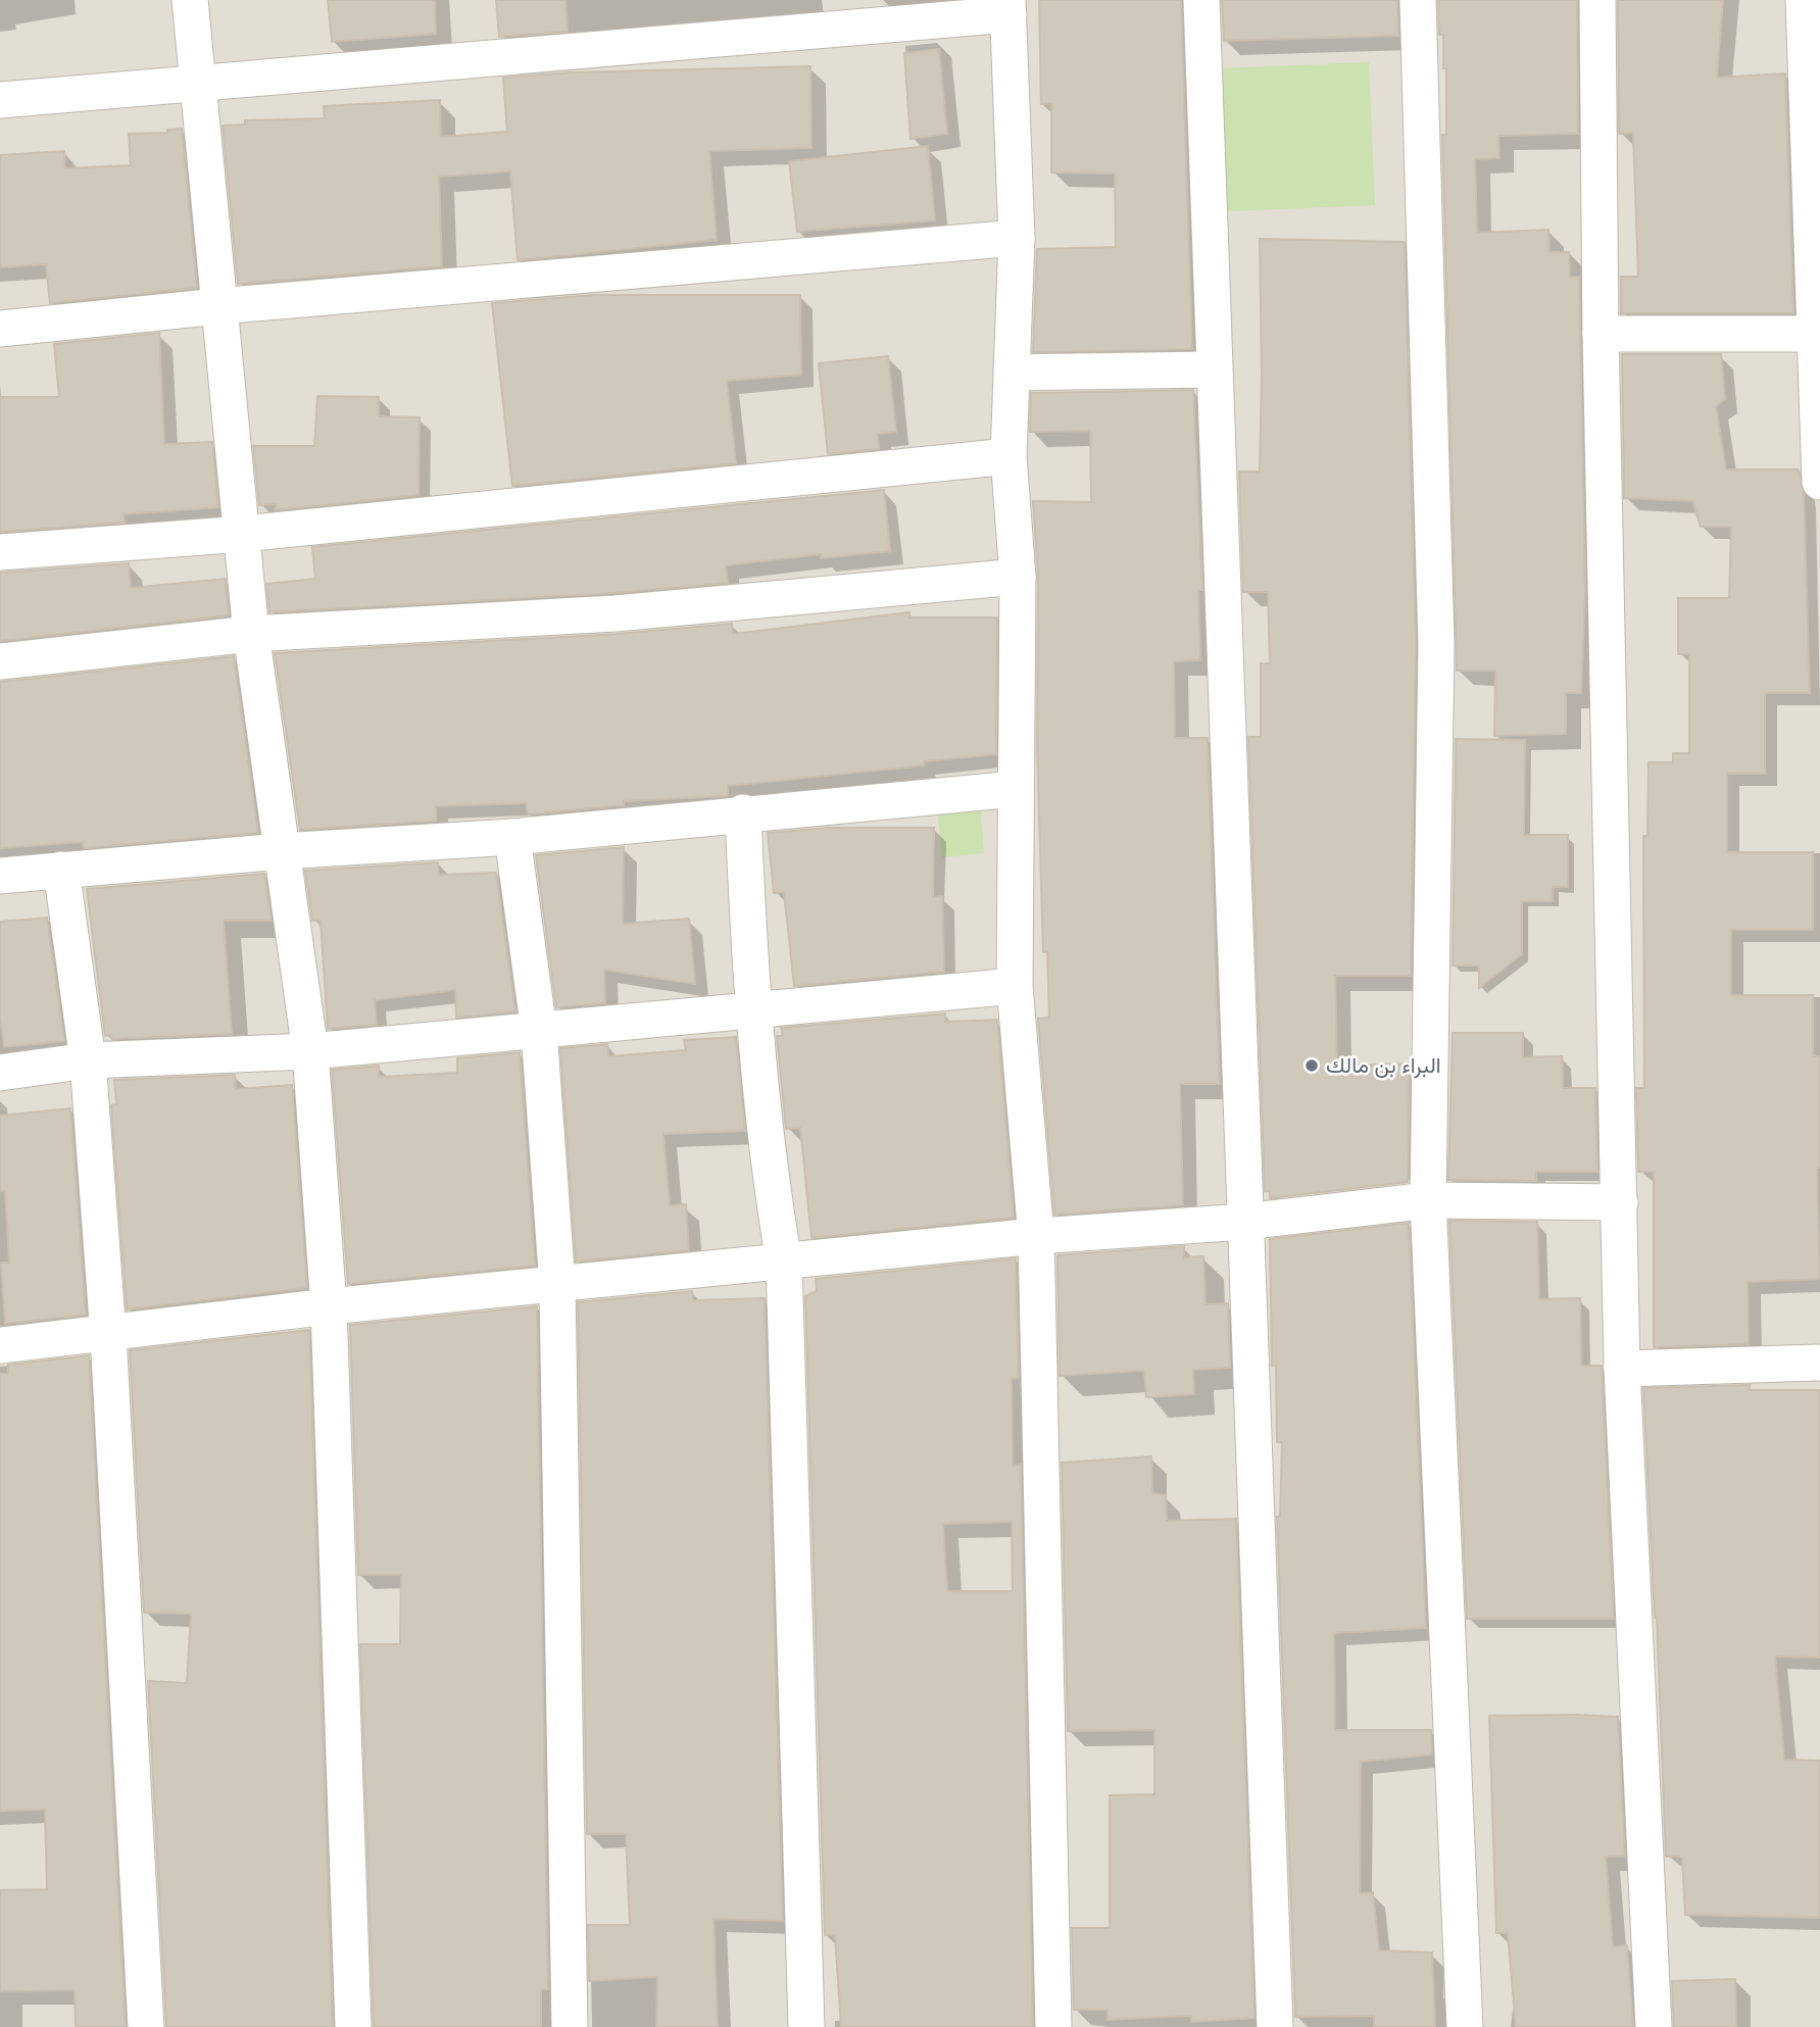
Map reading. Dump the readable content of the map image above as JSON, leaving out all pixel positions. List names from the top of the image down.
{
  "places": ["البراء بن مالك"]
}
